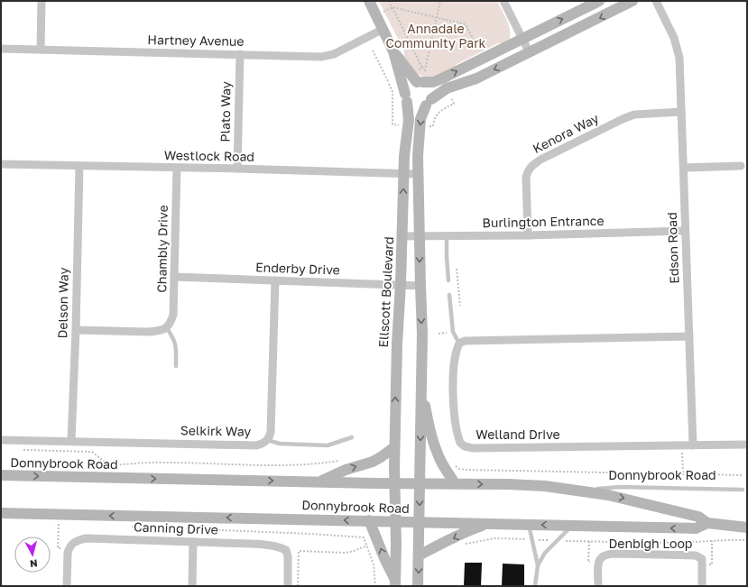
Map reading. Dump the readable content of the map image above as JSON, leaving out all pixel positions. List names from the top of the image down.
{
  "streets": {
    "main road": ["Ellscott Boulevard", "Donnybrook Road"],
    "street": [
      "Hartney Avenue",
      "Plato Way",
      "Kenora Way",
      "Westlock Road",
      "Burlington Entrance",
      "Edson Road",
      "Chambly Drive",
      "Enderby Drive",
      "Delson Way",
      "Selkirk Way",
      "Welland Drive",
      "Canning Drive",
      "Denbigh Loop"
    ]
  },
  "crossings": [
    ["Hartney Avenue", "Plato Way"],
    ["Hartney Avenue", "Ellscott Boulevard"],
    ["Plato Way", "Westlock Road"],
    ["Kenora Way", "Burlington Entrance"],
    ["Kenora Way", "Edson Road"],
    ["Westlock Road", "Chambly Drive"],
    ["Westlock Road", "Ellscott Boulevard"],
    ["Westlock Road", "Delson Way"],
    ["Burlington Entrance", "Edson Road"],
    ["Burlington Entrance", "Ellscott Boulevard"],
    ["Edson Road", "Welland Drive"],
    ["Chambly Drive", "Enderby Drive"],
    ["Enderby Drive", "Ellscott Boulevard"],
    ["Enderby Drive", "Selkirk Way"],
    ["Ellscott Boulevard", "Donnybrook Road"],
    ["Delson Way", "Selkirk Way"]
  ],
  "parks": ["Annadale Community Park"],
  "north": "bottom"
}
